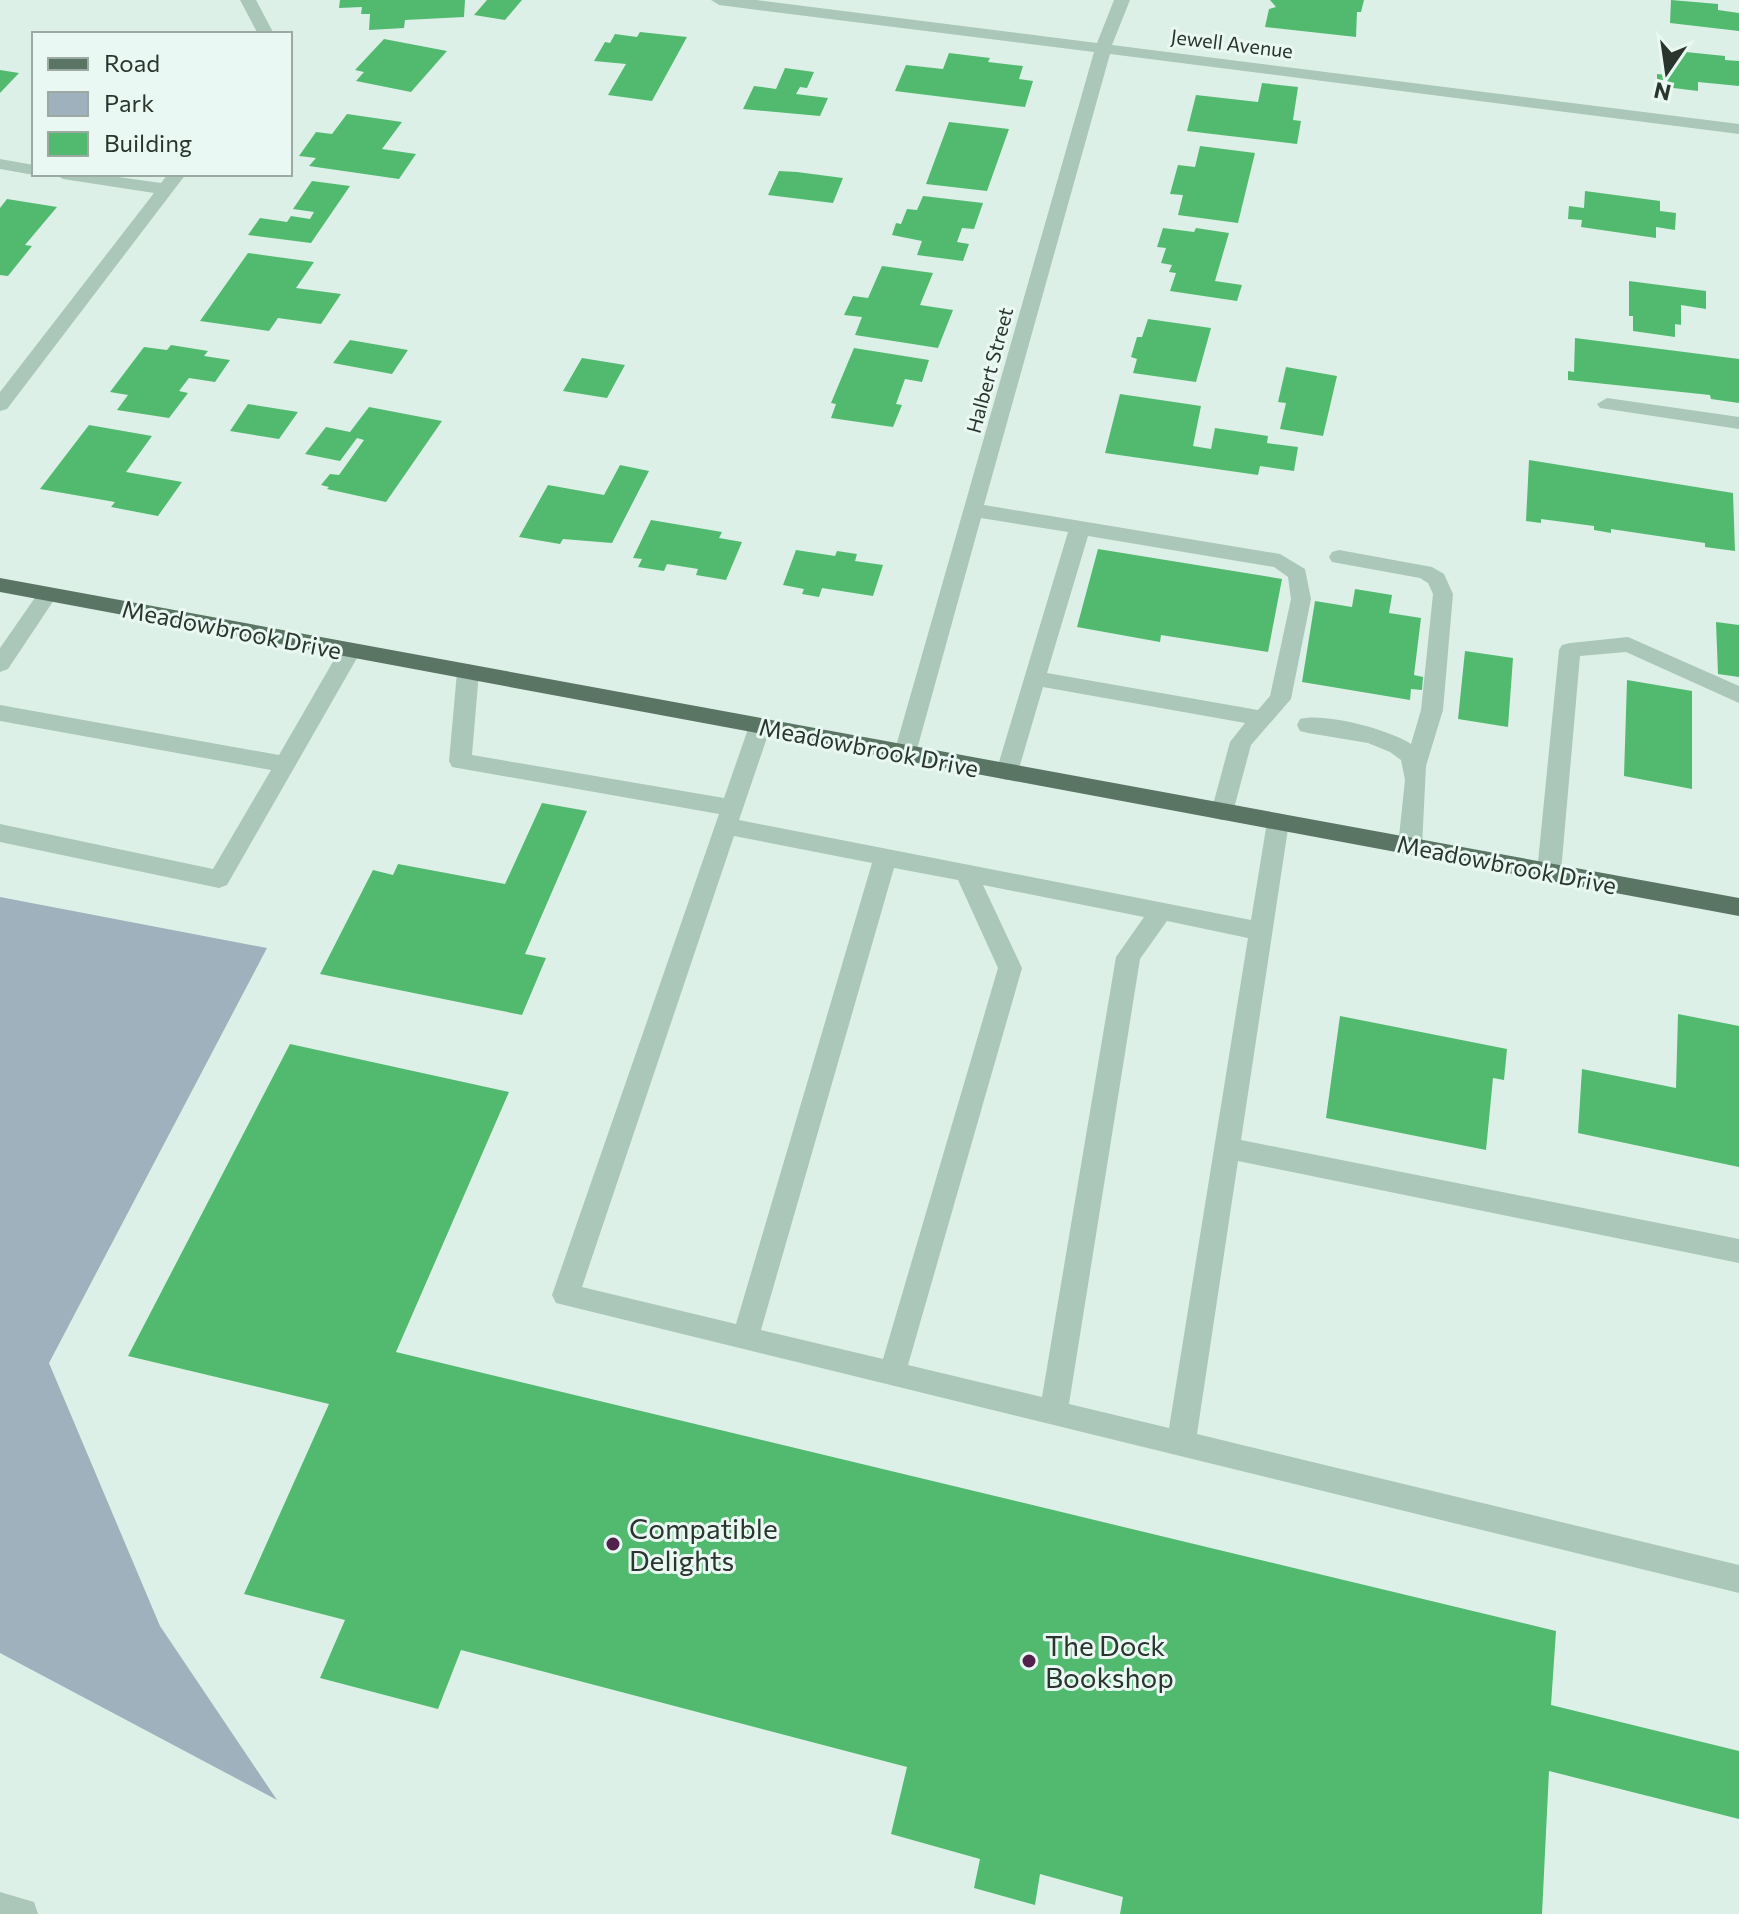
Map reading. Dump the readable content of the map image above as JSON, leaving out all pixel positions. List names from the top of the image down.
{
  "streets": {
    "main road": ["Meadowbrook Drive"],
    "street": ["Jewell Avenue", "Halbert Street"]
  },
  "crossings": [
    ["Jewell Avenue", "Halbert Street"],
    ["Halbert Street", "Meadowbrook Drive"]
  ],
  "places": ["Compatible Delights", "The Dock Bookshop"],
  "legend": ["Road", "Park", "Building"],
  "north": "bottom"
}
